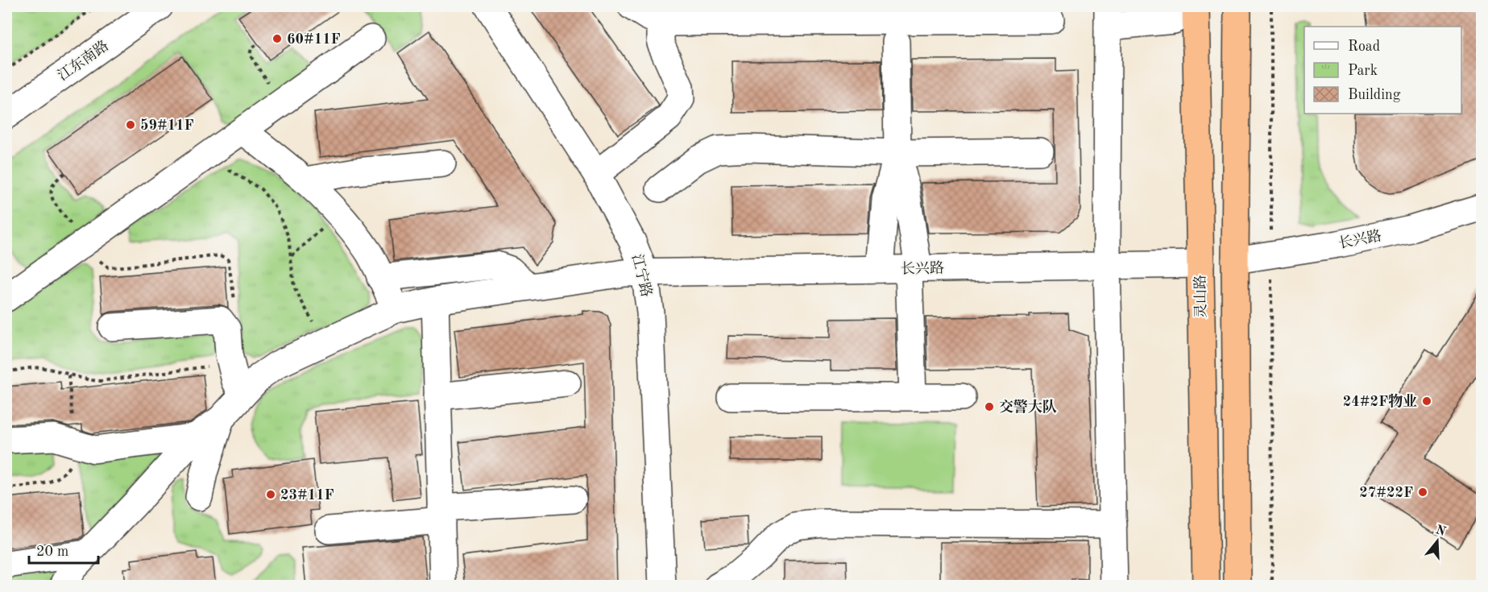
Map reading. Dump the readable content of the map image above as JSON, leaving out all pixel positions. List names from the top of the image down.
{
  "streets": {
    "highway": ["灵山路"],
    "street": ["江东南路", "长兴路", "江宁路"]
  },
  "crossings": [
    ["长兴路", "江宁路"],
    ["长兴路", "灵山路"]
  ],
  "places": [
    "60#11F",
    "59#11F",
    "24#2F物业",
    "交警大队",
    "27#22F",
    "23#11F"
  ],
  "legend": ["Road", "Park", "Building"],
  "scale_bar": "20 m",
  "north": "top"
}
